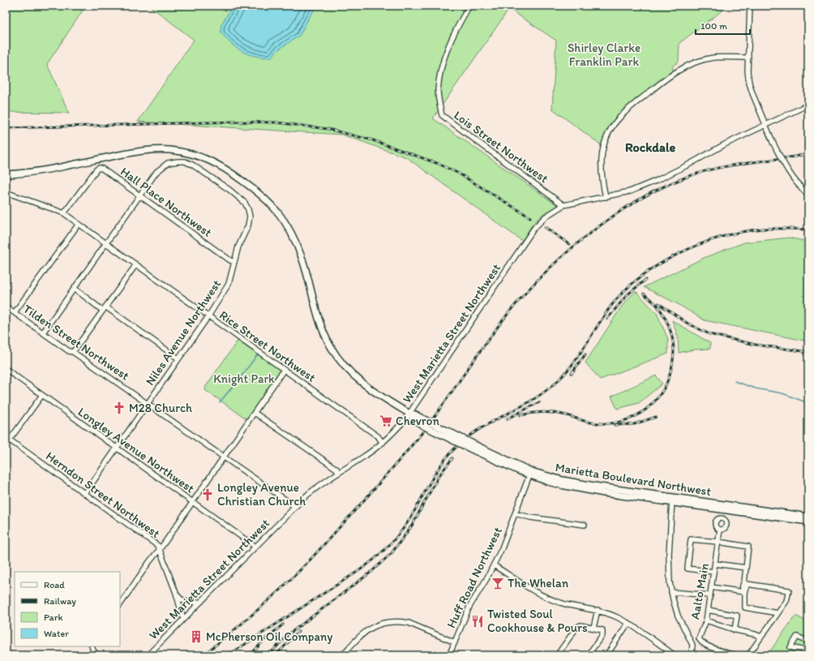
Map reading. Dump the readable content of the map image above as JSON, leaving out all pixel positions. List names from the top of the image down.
{
  "streets": {
    "main road": ["Marietta Boulevard Northwest"],
    "street": [
      "Lois Street Northwest",
      "Hall Place Northwest",
      "Niles Avenue Northwest",
      "West Marietta Street Northwest",
      "Tilden Street Northwest",
      "Rice Street Northwest",
      "Longley Avenue Northwest",
      "Herndon Street Northwest",
      "Huff Road Northwest",
      "Aalto Main"
    ]
  },
  "crossings": [
    ["Lois Street Northwest", "West Marietta Street Northwest"],
    ["Hall Place Northwest", "Niles Avenue Northwest"],
    ["Hall Place Northwest", "Rice Street Northwest"],
    ["Niles Avenue Northwest", "Tilden Street Northwest"],
    ["Niles Avenue Northwest", "Rice Street Northwest"],
    ["Niles Avenue Northwest", "Longley Avenue Northwest"],
    ["Niles Avenue Northwest", "Herndon Street Northwest"],
    ["West Marietta Street Northwest", "Tilden Street Northwest"],
    ["West Marietta Street Northwest", "Rice Street Northwest"],
    ["West Marietta Street Northwest", "Longley Avenue Northwest"],
    ["West Marietta Street Northwest", "Herndon Street Northwest"]
  ],
  "districts": ["Rockdale"],
  "parks": ["Shirley Clarke Franklin Park", "Knight Park"],
  "places": {
    "church": ["M28 Church", "Longley Avenue Christian Church"],
    "supermarket": ["Chevron"],
    "bar": ["The Whelan"],
    "restaurant": ["Twisted Soul Cookhouse & Pours"],
    "building": ["McPherson Oil Company"]
  },
  "legend": [
    "Road",
    "Railway",
    "Park",
    "Water"
  ],
  "scale_bar": "100 m"
}
